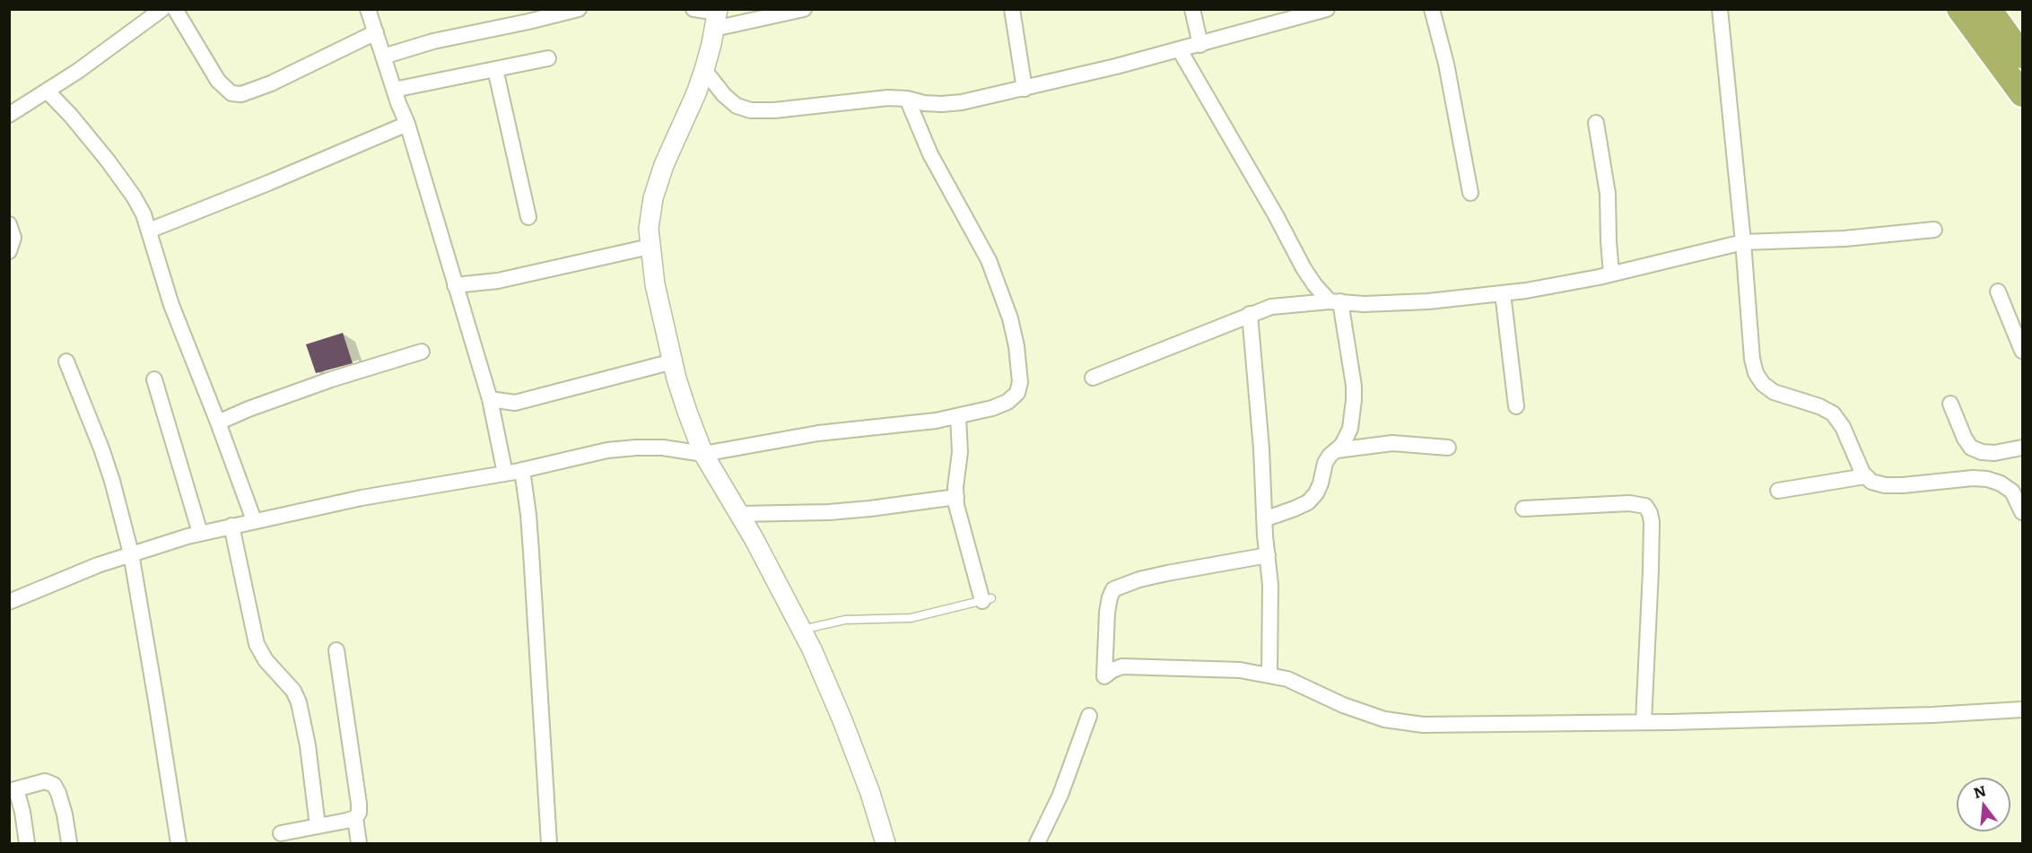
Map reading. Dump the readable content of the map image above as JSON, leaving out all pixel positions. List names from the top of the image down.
{
  "north": "top"
}
